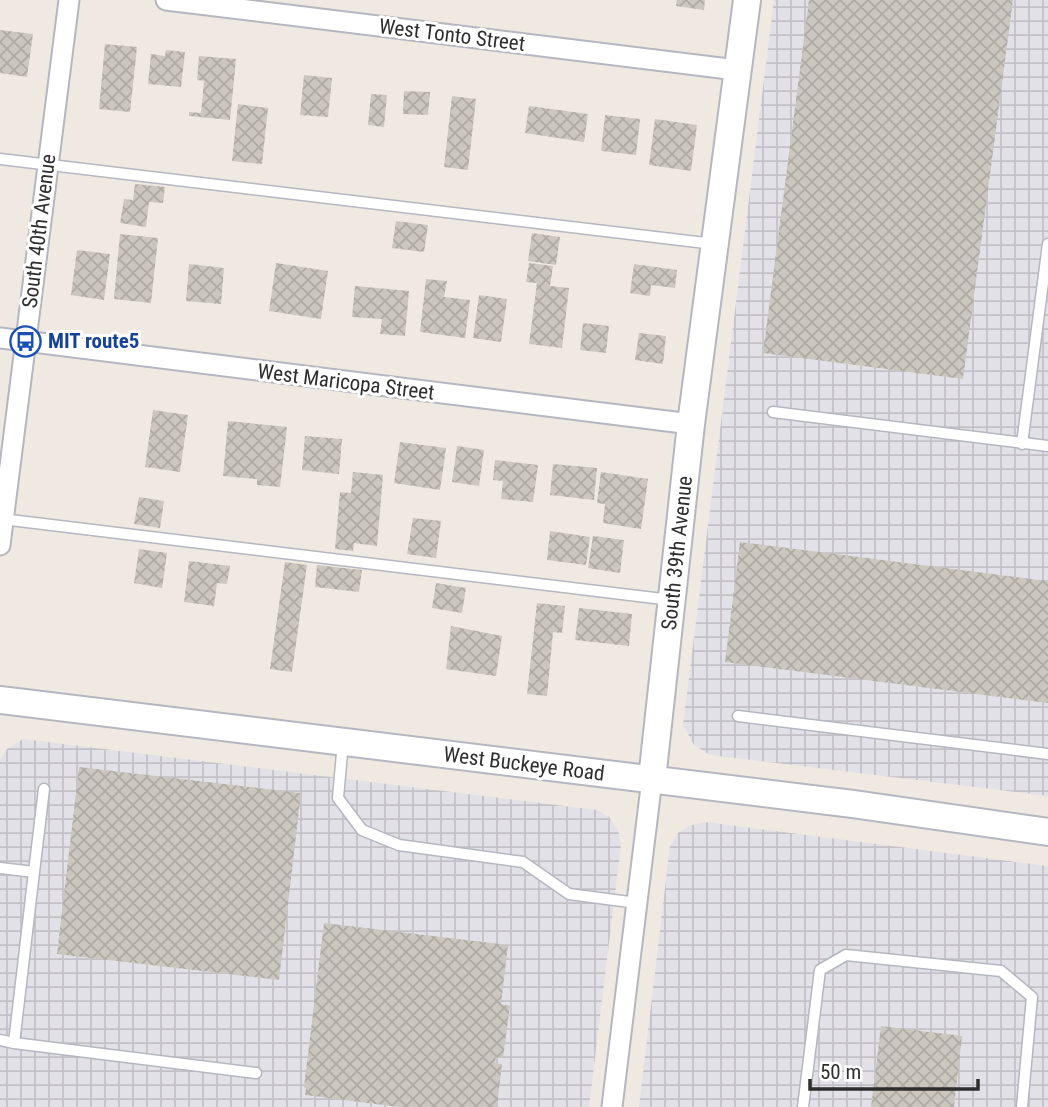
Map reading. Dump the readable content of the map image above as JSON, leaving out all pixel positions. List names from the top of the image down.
{
  "streets": {
    "main road": ["South 39th Avenue", "West Buckeye Road"],
    "street": ["West Tonto Street", "South 40th Avenue", "West Maricopa Street"]
  },
  "crossings": [
    ["West Tonto Street", "South 39th Avenue"],
    ["South 40th Avenue", "West Maricopa Street"],
    ["West Maricopa Street", "South 39th Avenue"],
    ["South 39th Avenue", "West Buckeye Road"]
  ],
  "places": {
    "bus stop": ["MIT route5"]
  },
  "scale_bar": "50 m"
}
